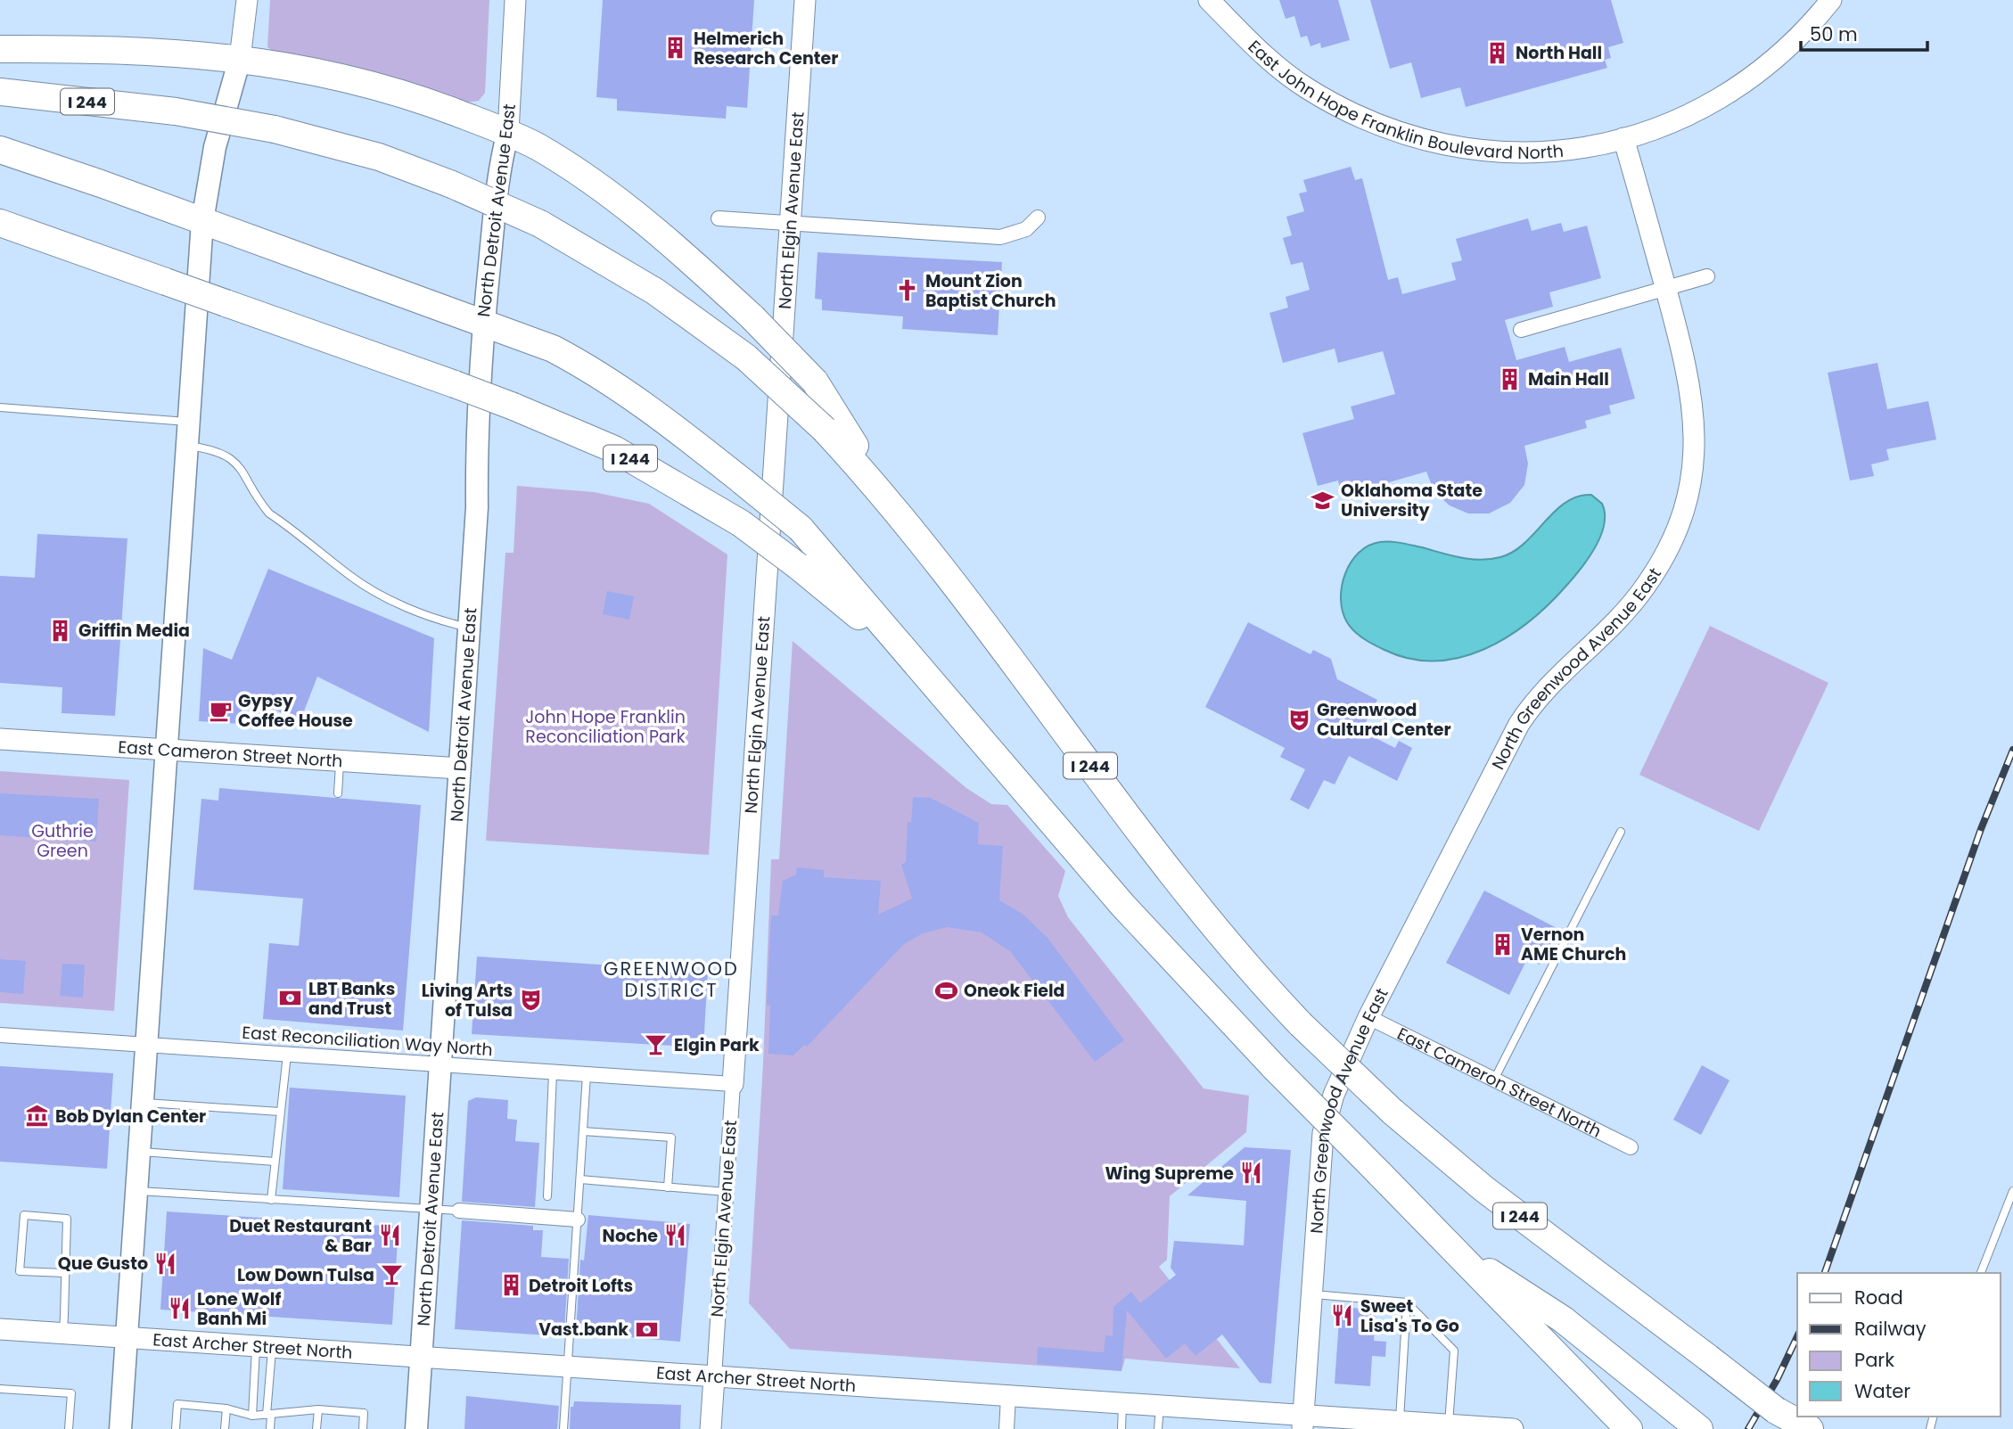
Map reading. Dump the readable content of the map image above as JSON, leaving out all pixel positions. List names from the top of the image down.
{
  "streets": {
    "highway": ["I 244"],
    "main road": ["North Detroit Avenue East"],
    "street": [
      "East John Hope Franklin Boulevard North",
      "North Elgin Avenue East",
      "North Greenwood Avenue East",
      "East Cameron Street North",
      "East Reconciliation Way North",
      "East Archer Street North"
    ]
  },
  "crossings": [
    ["East John Hope Franklin Boulevard North", "North Greenwood Avenue East"],
    ["North Detroit Avenue East", "East Cameron Street North"],
    ["North Detroit Avenue East", "East Reconciliation Way North"],
    ["North Detroit Avenue East", "East Archer Street North"],
    ["North Elgin Avenue East", "East Reconciliation Way North"],
    ["North Elgin Avenue East", "East Archer Street North"],
    ["North Greenwood Avenue East", "East Cameron Street North"],
    ["North Greenwood Avenue East", "East Archer Street North"]
  ],
  "districts": ["GREENWOOD DISTRICT"],
  "parks": ["John Hope Franklin Reconciliation Park", "Guthrie Green"],
  "places": {
    "building": [
      "Helmerich Research Center",
      "North Hall",
      "Main Hall",
      "Griffin Media",
      "Vernon AME Church",
      "Detroit Lofts"
    ],
    "church": ["Mount Zion Baptist Church"],
    "school or university": ["Oklahoma State University"],
    "cafe": ["Gypsy Coffee House"],
    "theatre": ["Greenwood Cultural Center", "Living Arts of Tulsa"],
    "sports": ["Oneok Field"],
    "bank": ["LBT Banks and Trust", "Vast.bank"],
    "bar": ["Elgin Park", "Low Down Tulsa"],
    "museum": ["Bob Dylan Center"],
    "restaurant": [
      "Wing Supreme",
      "Duet Restaurant & Bar",
      "Noche",
      "Que Gusto",
      "Lone Wolf Banh Mi",
      "Sweet Lisa's To Go"
    ]
  },
  "legend": [
    "Road",
    "Railway",
    "Park",
    "Water"
  ],
  "scale_bar": "50 m"
}
